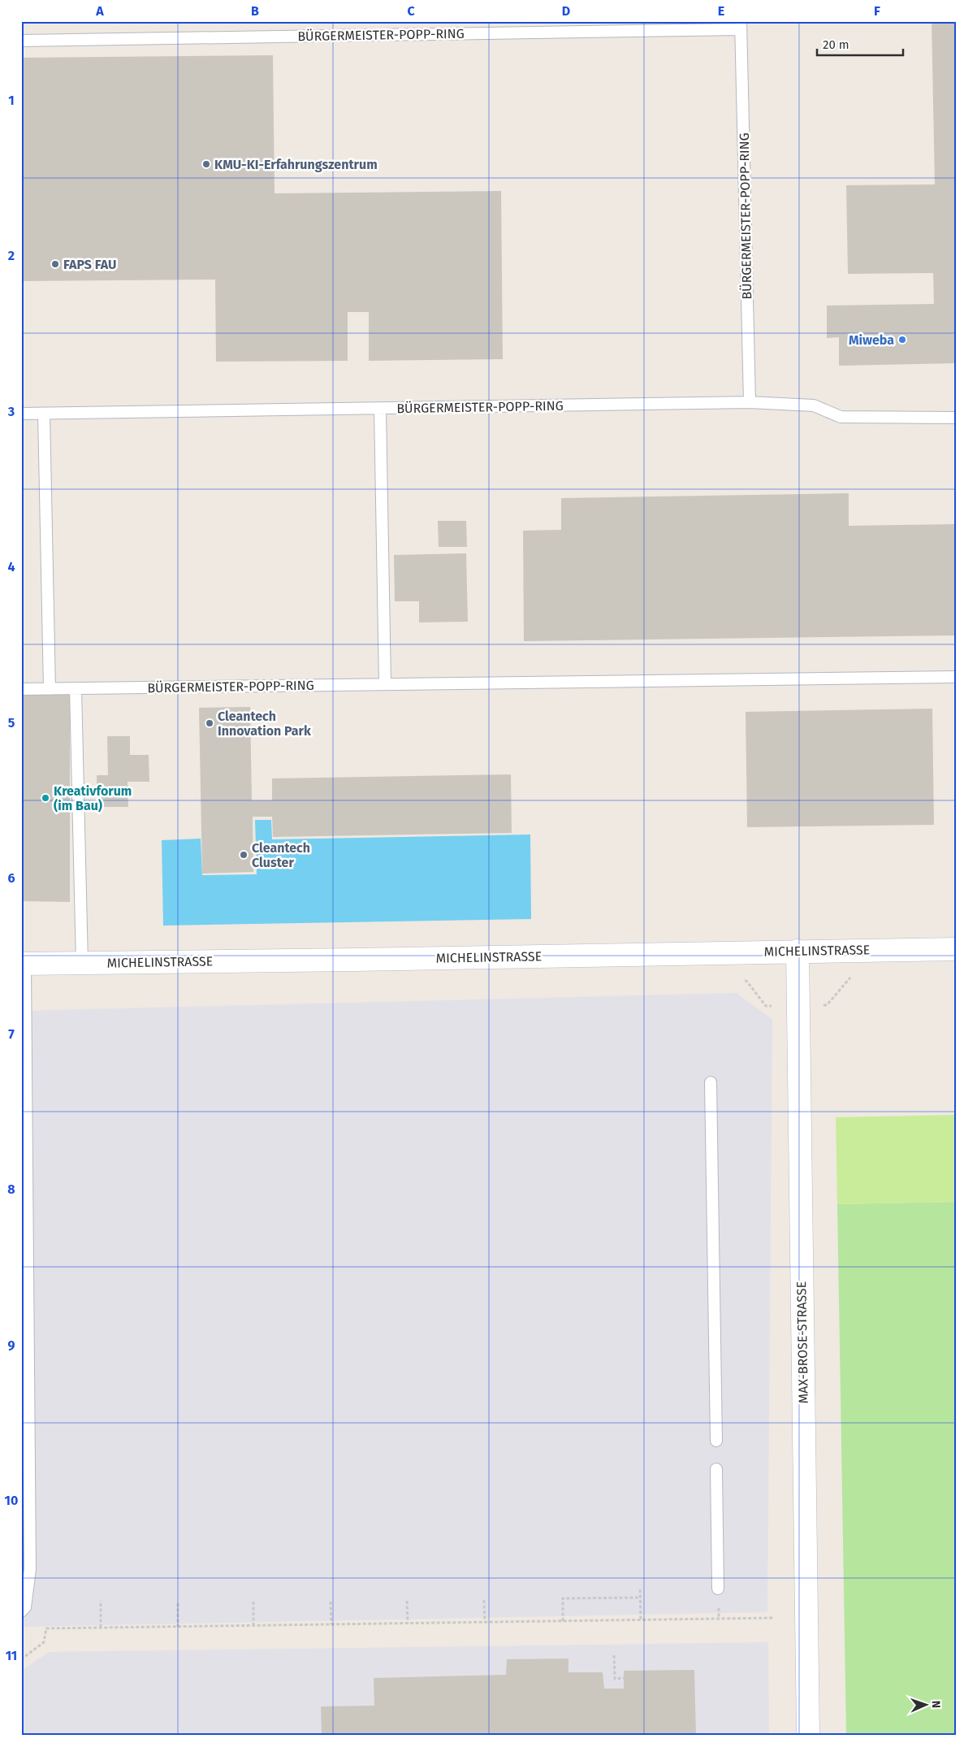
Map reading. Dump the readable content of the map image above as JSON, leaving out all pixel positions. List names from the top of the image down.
{
  "streets": {
    "street": ["MICHELINSTRASSE", "MAX-BROSE-STRASSE"],
    "lane": ["BÜRGERMEISTER-POPP-RING"]
  },
  "crossings": [
    ["MICHELINSTRASSE", "MAX-BROSE-STRASSE"]
  ],
  "places": [
    "KMU-KI-Erfahrungszentrum",
    "FAPS FAU",
    "Miweba",
    "Cleantech Innovation Park",
    "Kreativforum (im Bau)",
    "Cleantech Cluster"
  ],
  "scale_bar": "20 m",
  "north": "right",
  "grid": {
    "columns": [
      "A",
      "B",
      "C",
      "D",
      "E",
      "F"
    ],
    "rows": [
      "1",
      "2",
      "3",
      "4",
      "5",
      "6",
      "7",
      "8",
      "9",
      "10",
      "11"
    ]
  }
}
